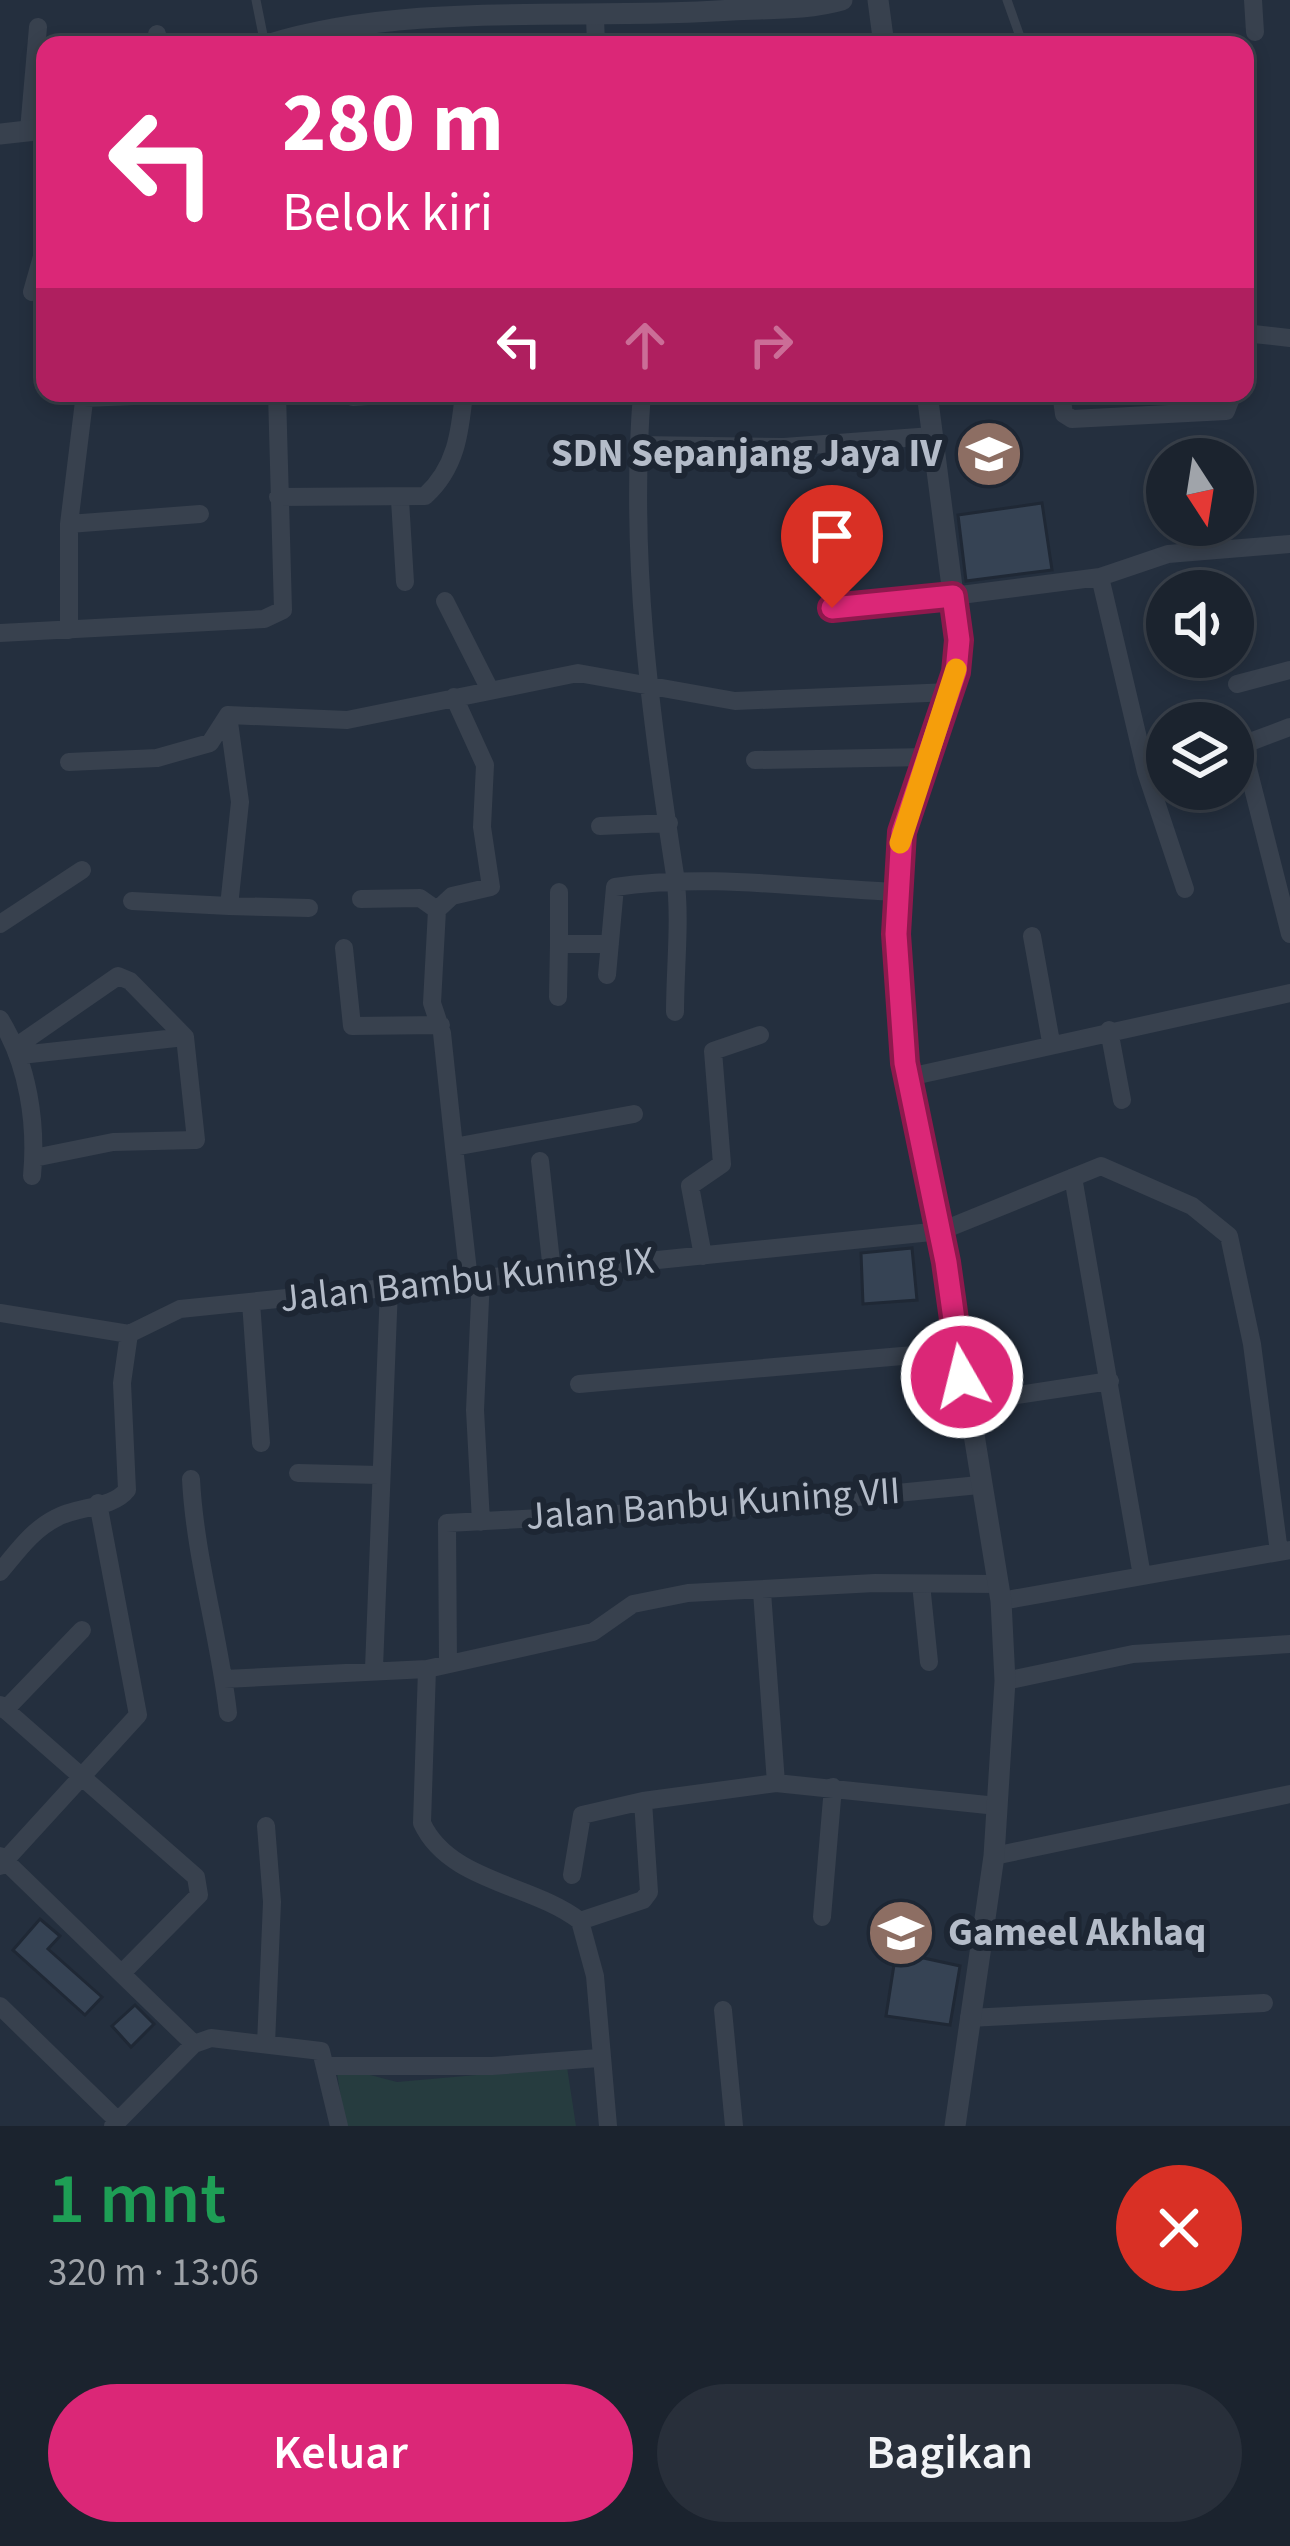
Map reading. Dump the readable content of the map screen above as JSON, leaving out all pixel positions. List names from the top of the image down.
{
  "streets": {
    "street": ["Jalan Bambu Kuning IX", "Jalan Banbu Kuning VII"]
  },
  "places": {
    "school or university": ["SDN Sepanjang Jaya IV", "Gameel Akhlaq"]
  },
  "north": "bottom",
  "page": {
    "turn": ["280 m", "Belok kiri"],
    "heading": ["1 mnt", "320 m · 13:06"],
    "buttons": ["Keluar", "Bagikan"]
  }
}
